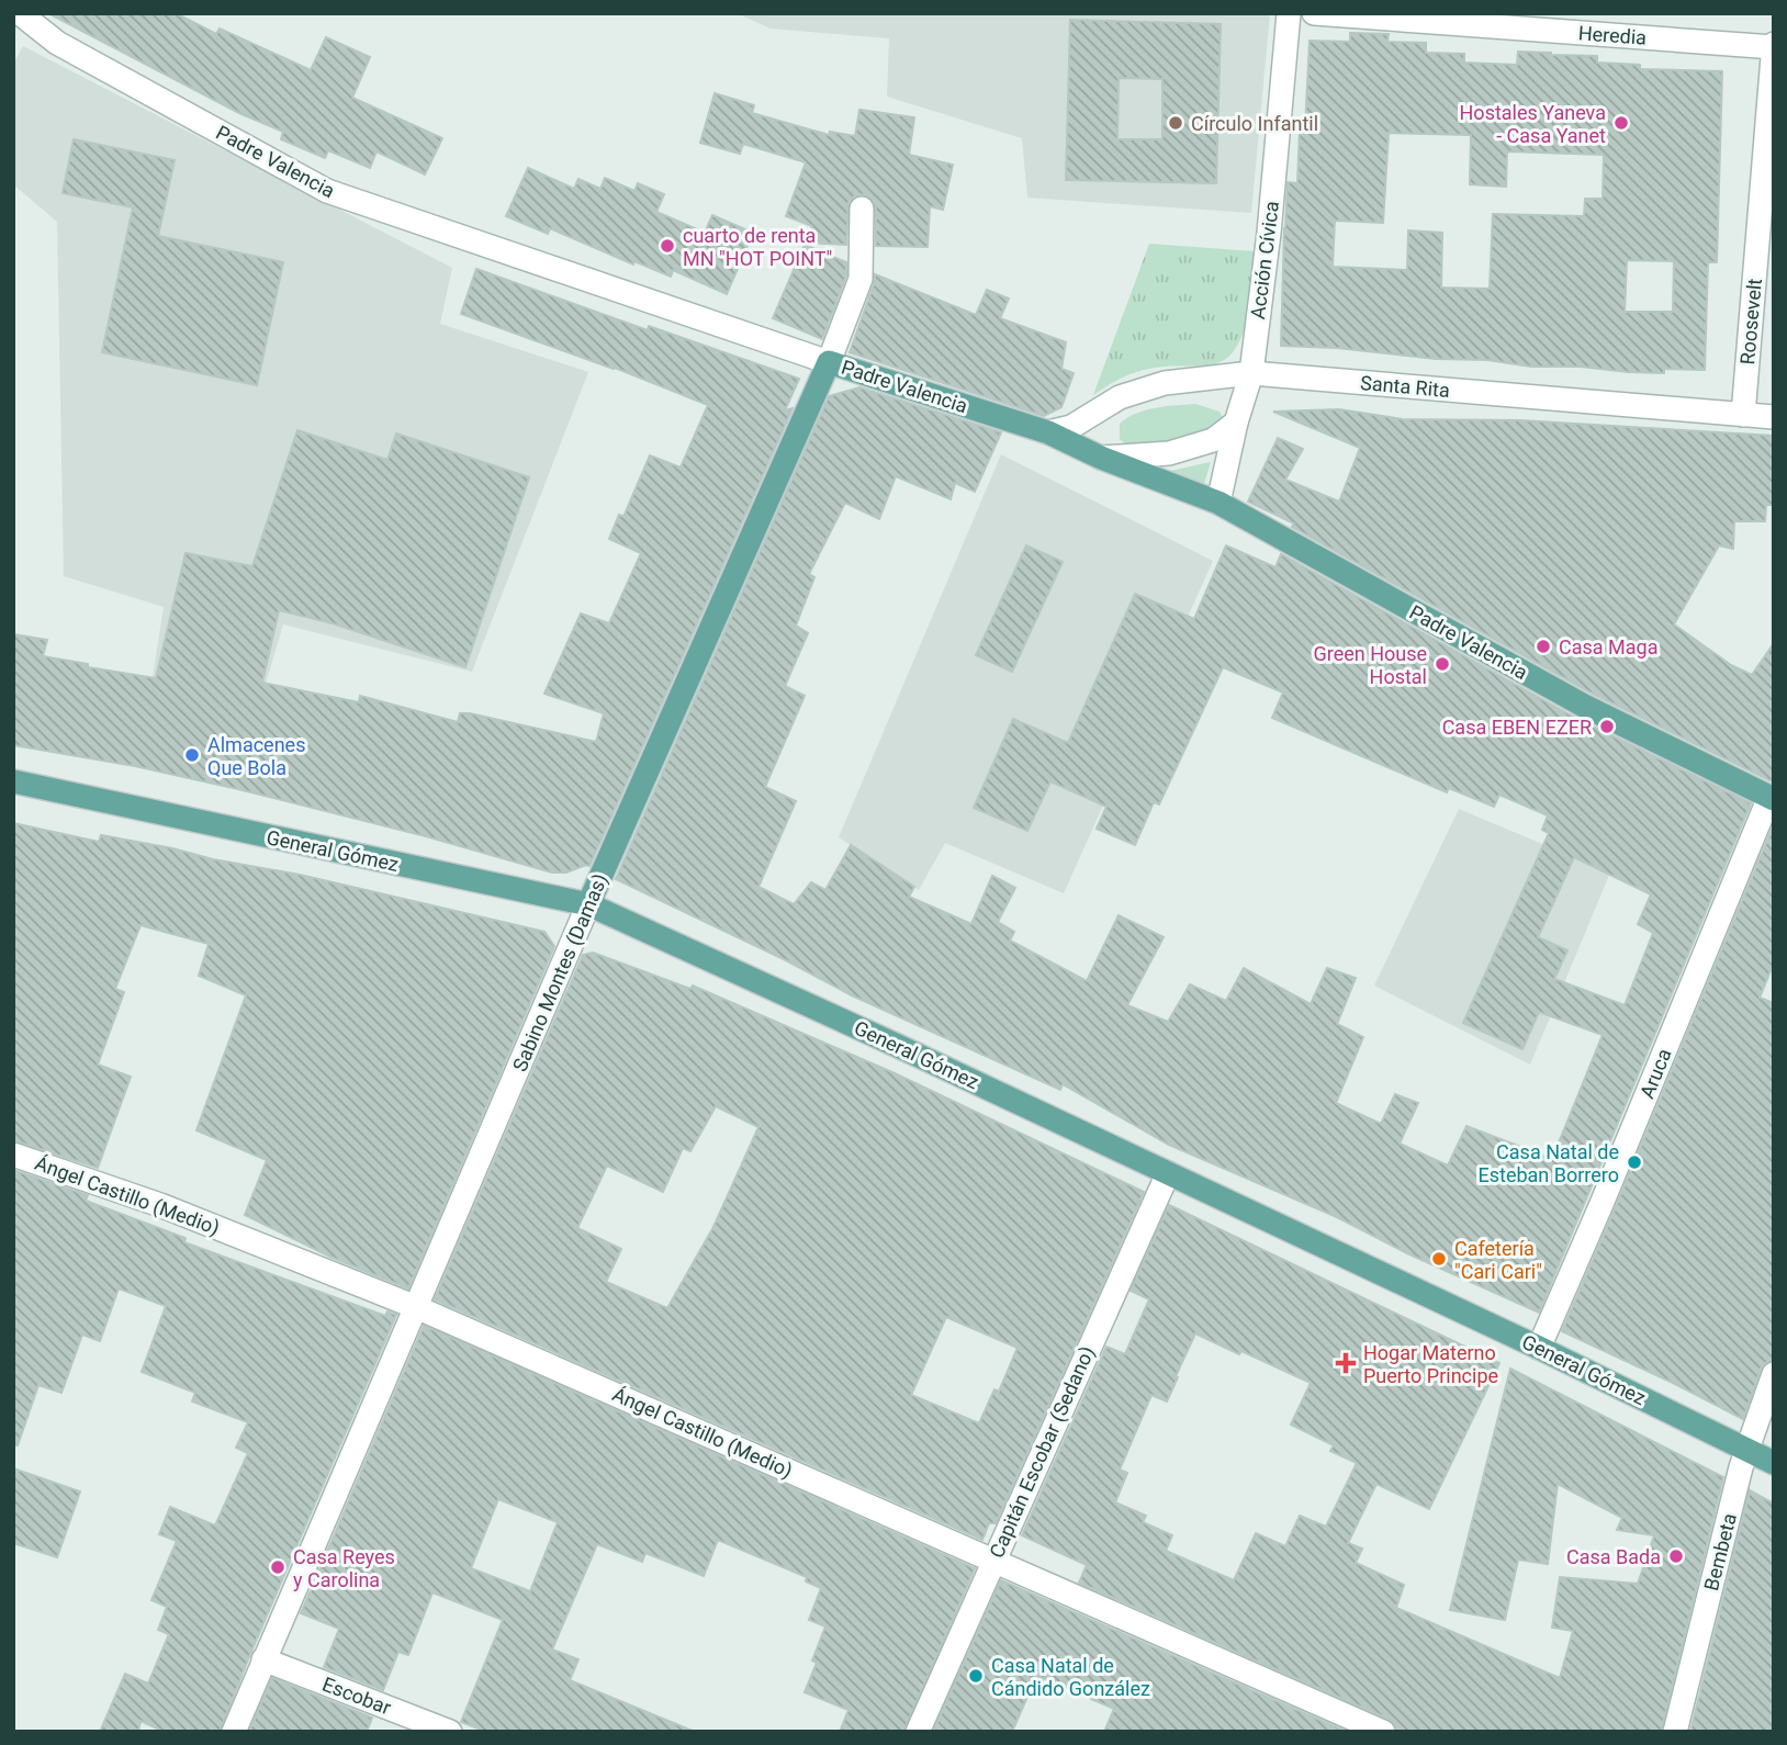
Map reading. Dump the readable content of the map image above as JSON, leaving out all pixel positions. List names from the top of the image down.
{
  "streets": {
    "main road": ["Padre Valencia", "General Gómez", "Sabino Montes (Damas)"],
    "street": [
      "Heredia",
      "Acción Cívica",
      "Roosevelt",
      "Santa Rita",
      "Aruca",
      "Ángel Castillo (Medio)",
      "Capitán Escobar (Sedano)",
      "Bembeta",
      "Escobar"
    ]
  },
  "crossings": [
    ["Heredia", "Roosevelt"],
    ["Padre Valencia", "Acción Cívica"],
    ["Padre Valencia", "Santa Rita"],
    ["Padre Valencia", "Sabino Montes (Damas)"],
    ["Padre Valencia", "Aruca"],
    ["Acción Cívica", "Santa Rita"],
    ["Roosevelt", "Santa Rita"],
    ["General Gómez", "Sabino Montes (Damas)"],
    ["General Gómez", "Aruca"],
    ["General Gómez", "Capitán Escobar (Sedano)"],
    ["General Gómez", "Bembeta"],
    ["Sabino Montes (Damas)", "Ángel Castillo (Medio)"],
    ["Sabino Montes (Damas)", "Escobar"],
    ["Ángel Castillo (Medio)", "Capitán Escobar (Sedano)"]
  ],
  "places": {
    "other": [
      "Círculo Infantil",
      "Hostales Yaneva - Casa Yanet",
      "cuarto de renta MN \"HOT POINT\"",
      "Casa Maga",
      "Green House Hostal",
      "Casa EBEN EZER",
      "Almacenes Que Bola",
      "Casa Natal de Esteban Borrero",
      "Cafetería \"Cari Cari\"",
      "Casa Bada",
      "Casa Reyes y Carolina",
      "Casa Natal de Cándido González"
    ],
    "health": ["Hogar Materno Puerto Principe"]
  }
}
